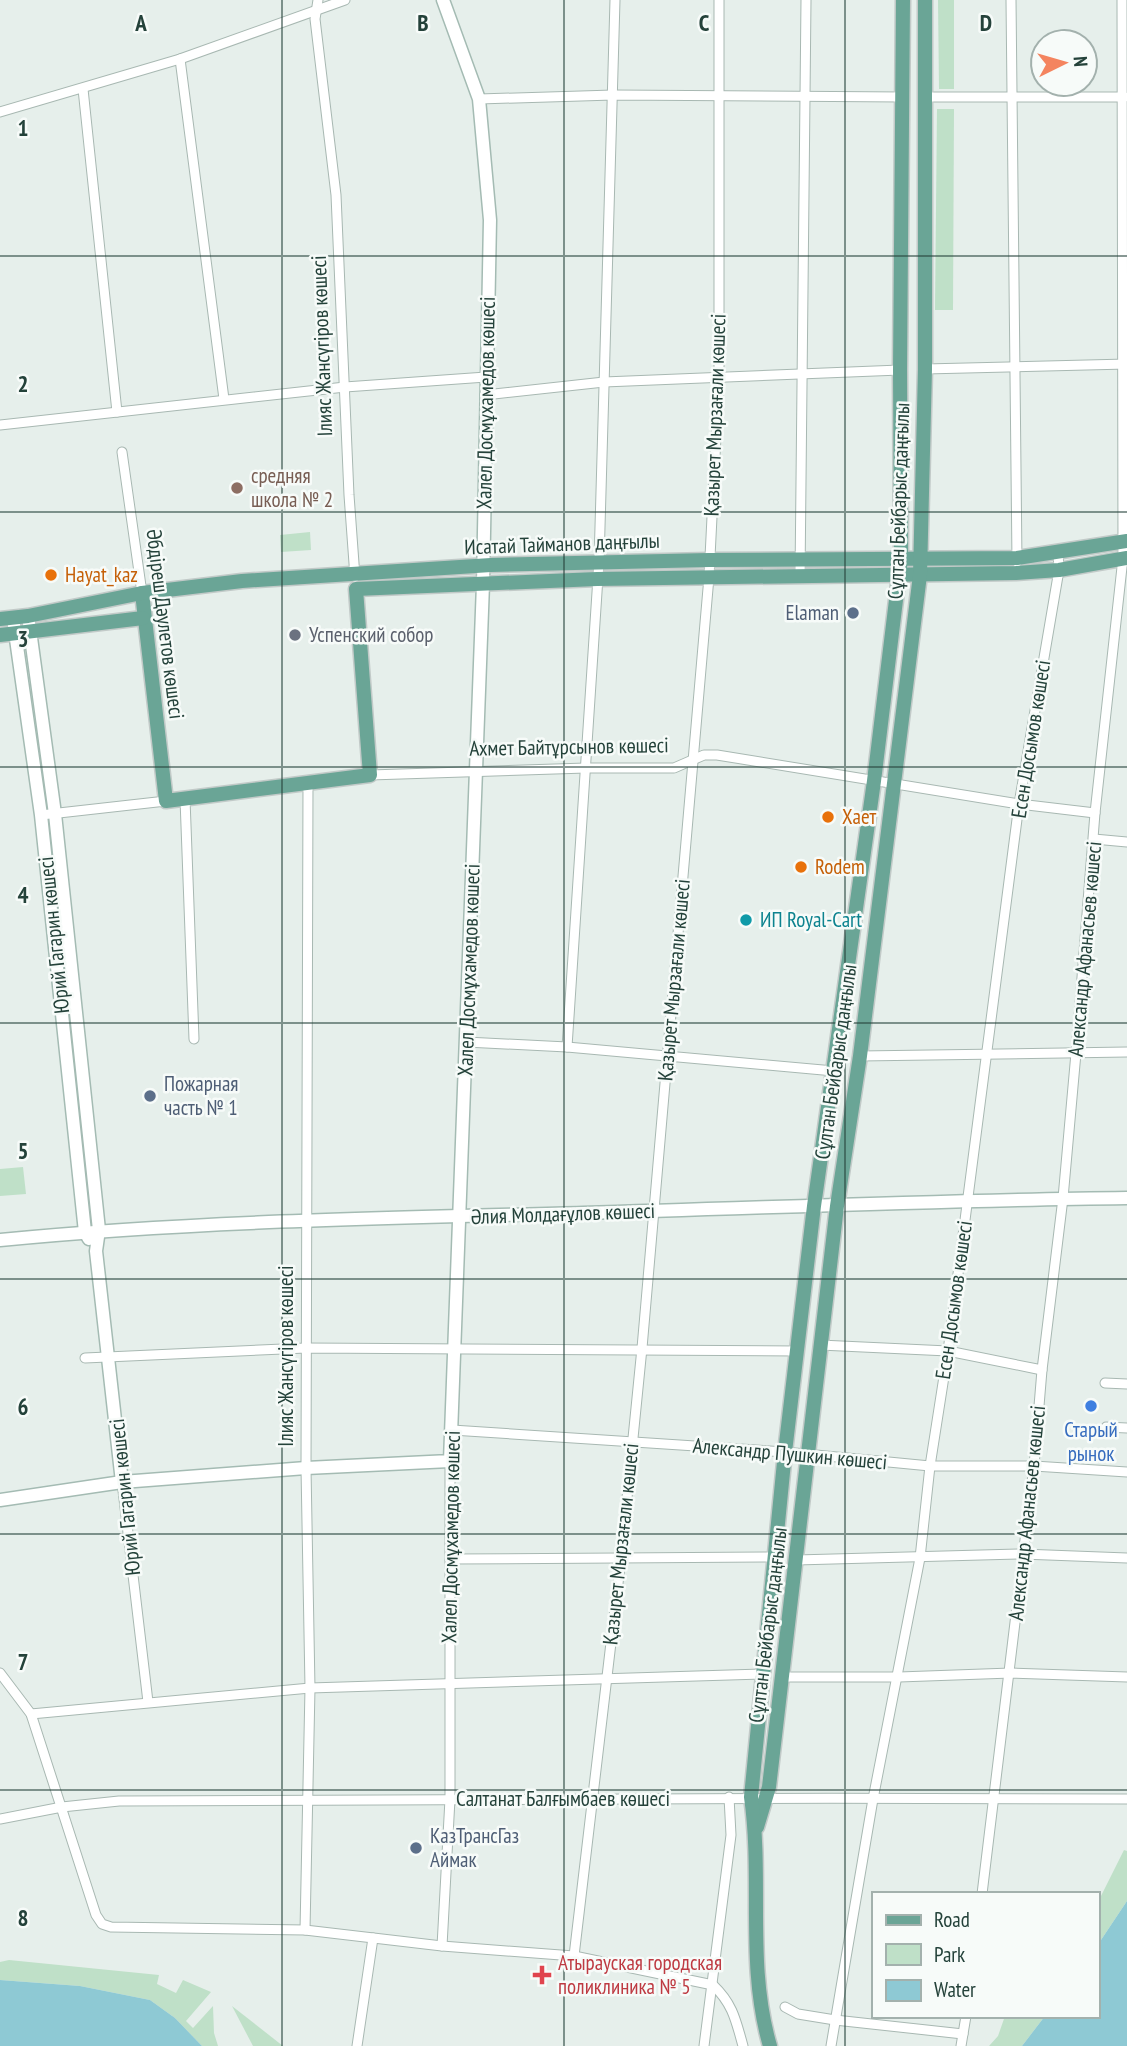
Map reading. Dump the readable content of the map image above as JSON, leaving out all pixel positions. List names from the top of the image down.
{
  "streets": {
    "main road": [
      "Ілияс Жансүгіров көшесі",
      "Сұлтан Бейбарыс даңғылы",
      "Исатай Тайманов даңғылы",
      "Әбдіреш Дәулетов көшесі",
      "Ахмет Байтұрсынов көшесі"
    ],
    "street": [
      "Халел Досмұхамедов көшесі",
      "Қазырет Мырзағали көшесі",
      "Есен Досымов көшесі",
      "Юрий Гагарин көшесі",
      "Александр Афанасьев көшесі",
      "Әлия Молдағұлов көшесі",
      "Александр Пушкин көшесі",
      "Салтанат Балғымбаев көшесі"
    ]
  },
  "crossings": [
    ["Ілияс Жансүгіров көшесі", "Исатай Тайманов даңғылы"],
    ["Ілияс Жансүгіров көшесі", "Ахмет Байтұрсынов көшесі"],
    ["Ілияс Жансүгіров көшесі", "Әлия Молдағұлов көшесі"],
    ["Ілияс Жансүгіров көшесі", "Салтанат Балғымбаев көшесі"],
    ["Халел Досмұхамедов көшесі", "Исатай Тайманов даңғылы"],
    ["Халел Досмұхамедов көшесі", "Ахмет Байтұрсынов көшесі"],
    ["Халел Досмұхамедов көшесі", "Әлия Молдағұлов көшесі"],
    ["Халел Досмұхамедов көшесі", "Александр Пушкин көшесі"],
    ["Халел Досмұхамедов көшесі", "Салтанат Балғымбаев көшесі"],
    ["Қазырет Мырзағали көшесі", "Исатай Тайманов даңғылы"],
    ["Қазырет Мырзағали көшесі", "Ахмет Байтұрсынов көшесі"],
    ["Қазырет Мырзағали көшесі", "Әлия Молдағұлов көшесі"],
    ["Қазырет Мырзағали көшесі", "Александр Пушкин көшесі"],
    ["Қазырет Мырзағали көшесі", "Салтанат Балғымбаев көшесі"],
    ["Сұлтан Бейбарыс даңғылы", "Исатай Тайманов даңғылы"],
    ["Сұлтан Бейбарыс даңғылы", "Ахмет Байтұрсынов көшесі"],
    ["Сұлтан Бейбарыс даңғылы", "Әлия Молдағұлов көшесі"],
    ["Сұлтан Бейбарыс даңғылы", "Александр Пушкин көшесі"],
    ["Сұлтан Бейбарыс даңғылы", "Салтанат Балғымбаев көшесі"],
    ["Исатай Тайманов даңғылы", "Әбдіреш Дәулетов көшесі"],
    ["Исатай Тайманов даңғылы", "Есен Досымов көшесі"],
    ["Исатай Тайманов даңғылы", "Юрий Гагарин көшесі"],
    ["Исатай Тайманов даңғылы", "Александр Афанасьев көшесі"],
    ["Әбдіреш Дәулетов көшесі", "Ахмет Байтұрсынов көшесі"],
    ["Есен Досымов көшесі", "Ахмет Байтұрсынов көшесі"],
    ["Есен Досымов көшесі", "Әлия Молдағұлов көшесі"],
    ["Есен Досымов көшесі", "Александр Пушкин көшесі"],
    ["Есен Досымов көшесі", "Салтанат Балғымбаев көшесі"],
    ["Ахмет Байтұрсынов көшесі", "Юрий Гагарин көшесі"],
    ["Ахмет Байтұрсынов көшесі", "Александр Афанасьев көшесі"],
    ["Юрий Гагарин көшесі", "Әлия Молдағұлов көшесі"],
    ["Александр Афанасьев көшесі", "Әлия Молдағұлов көшесі"],
    ["Александр Афанасьев көшесі", "Александр Пушкин көшесі"],
    ["Александр Афанасьев көшесі", "Салтанат Балғымбаев көшесі"]
  ],
  "places": {
    "other": [
      "cредняя школа № 2",
      "Hayat_kaz",
      "Elaman",
      "Успенский собор",
      "Хает",
      "Rodem",
      "ИП Royal-Cart",
      "Пожарная часть № 1",
      "Старый рынок",
      "КазТрансГаз Аймак"
    ],
    "health": ["Атырауская городская поликлиника № 5"]
  },
  "legend": ["Road", "Park", "Water"],
  "north": "right",
  "grid": {
    "columns": [
      "A",
      "B",
      "C",
      "D"
    ],
    "rows": [
      "1",
      "2",
      "3",
      "4",
      "5",
      "6",
      "7",
      "8"
    ]
  }
}
